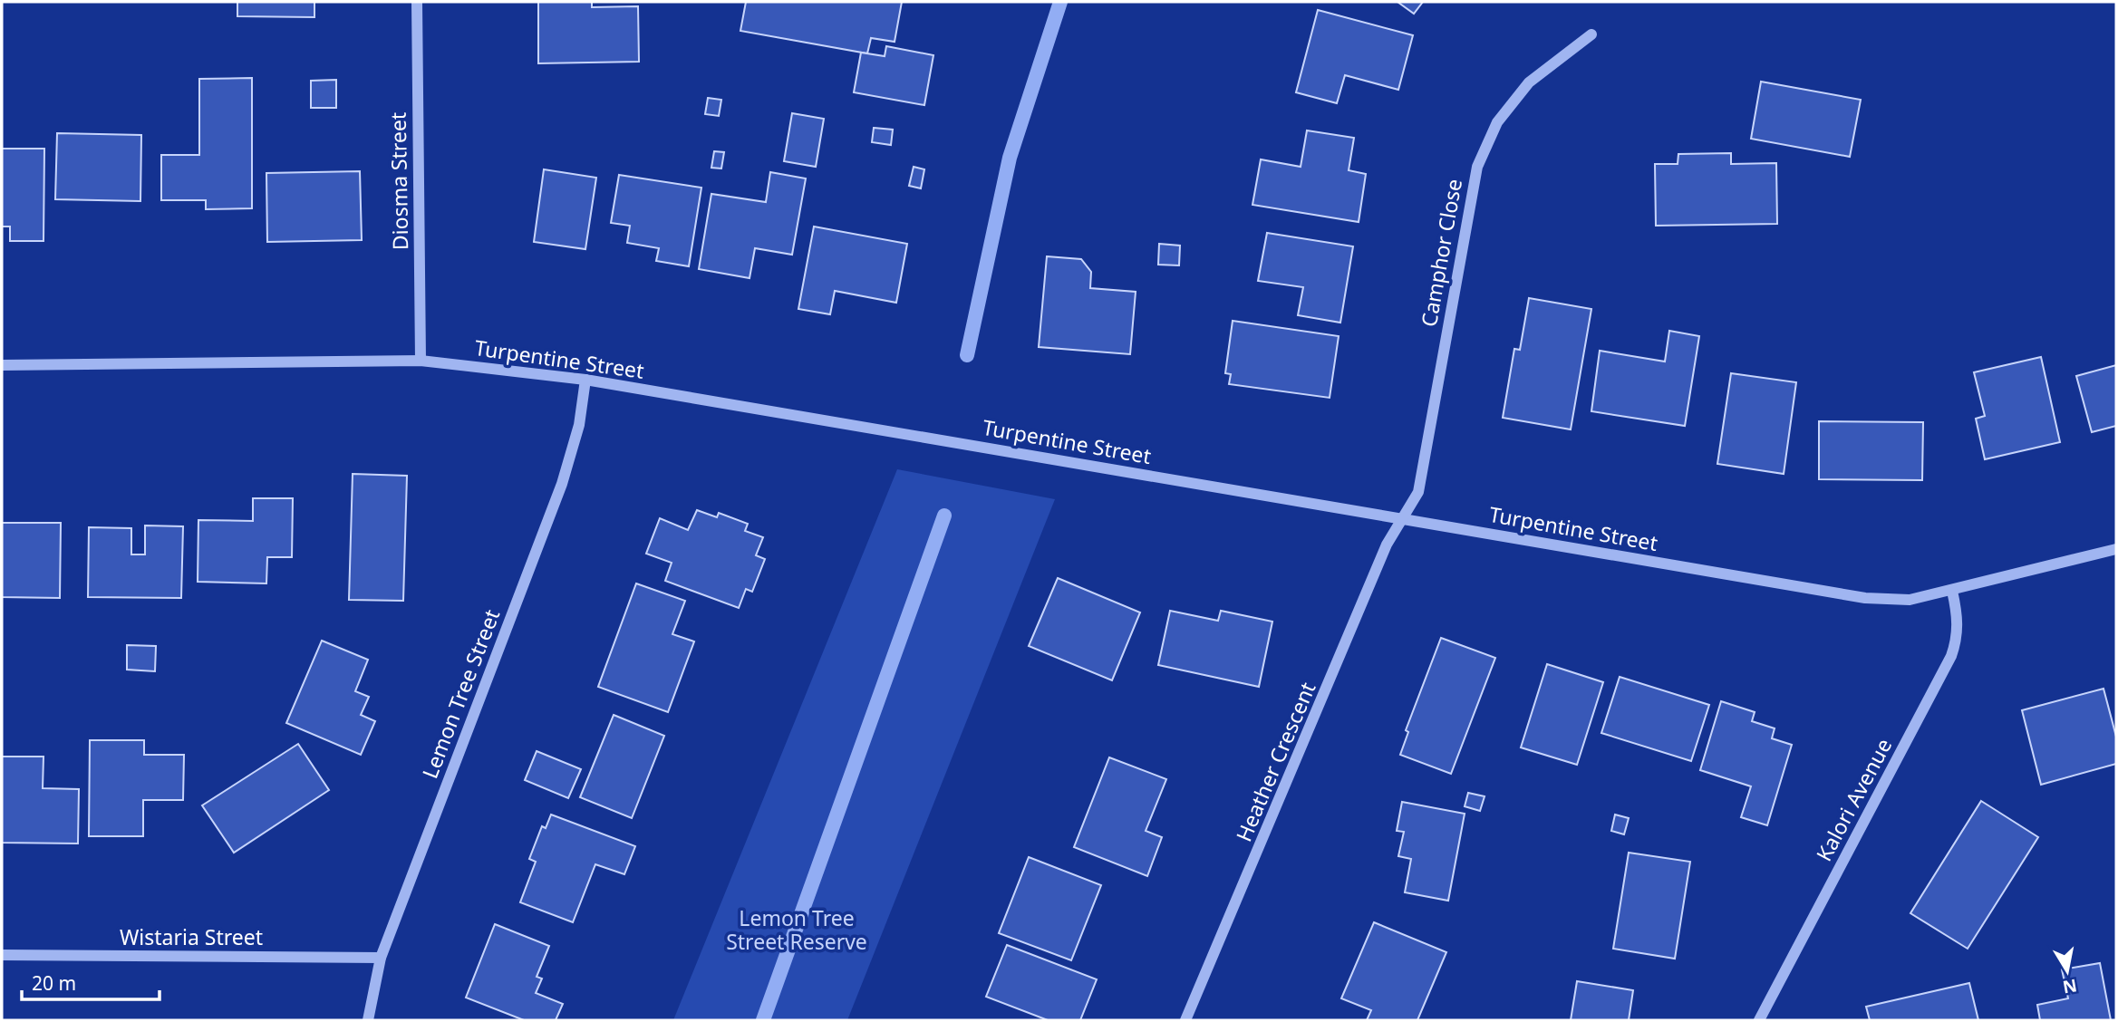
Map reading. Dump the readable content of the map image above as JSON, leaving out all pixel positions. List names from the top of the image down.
{
  "streets": {
    "street": [
      "Diosma Street",
      "Camphor Close",
      "Turpentine Street",
      "Lemon Tree Street",
      "Heather Crescent",
      "Kalori Avenue",
      "Wistaria Street"
    ]
  },
  "crossings": [
    ["Diosma Street", "Turpentine Street"],
    ["Camphor Close", "Turpentine Street"],
    ["Camphor Close", "Heather Crescent"],
    ["Turpentine Street", "Lemon Tree Street"],
    ["Turpentine Street", "Heather Crescent"],
    ["Turpentine Street", "Kalori Avenue"],
    ["Lemon Tree Street", "Wistaria Street"]
  ],
  "parks": ["Lemon Tree Street Reserve"],
  "scale_bar": "20 m",
  "north": "bottom"
}
